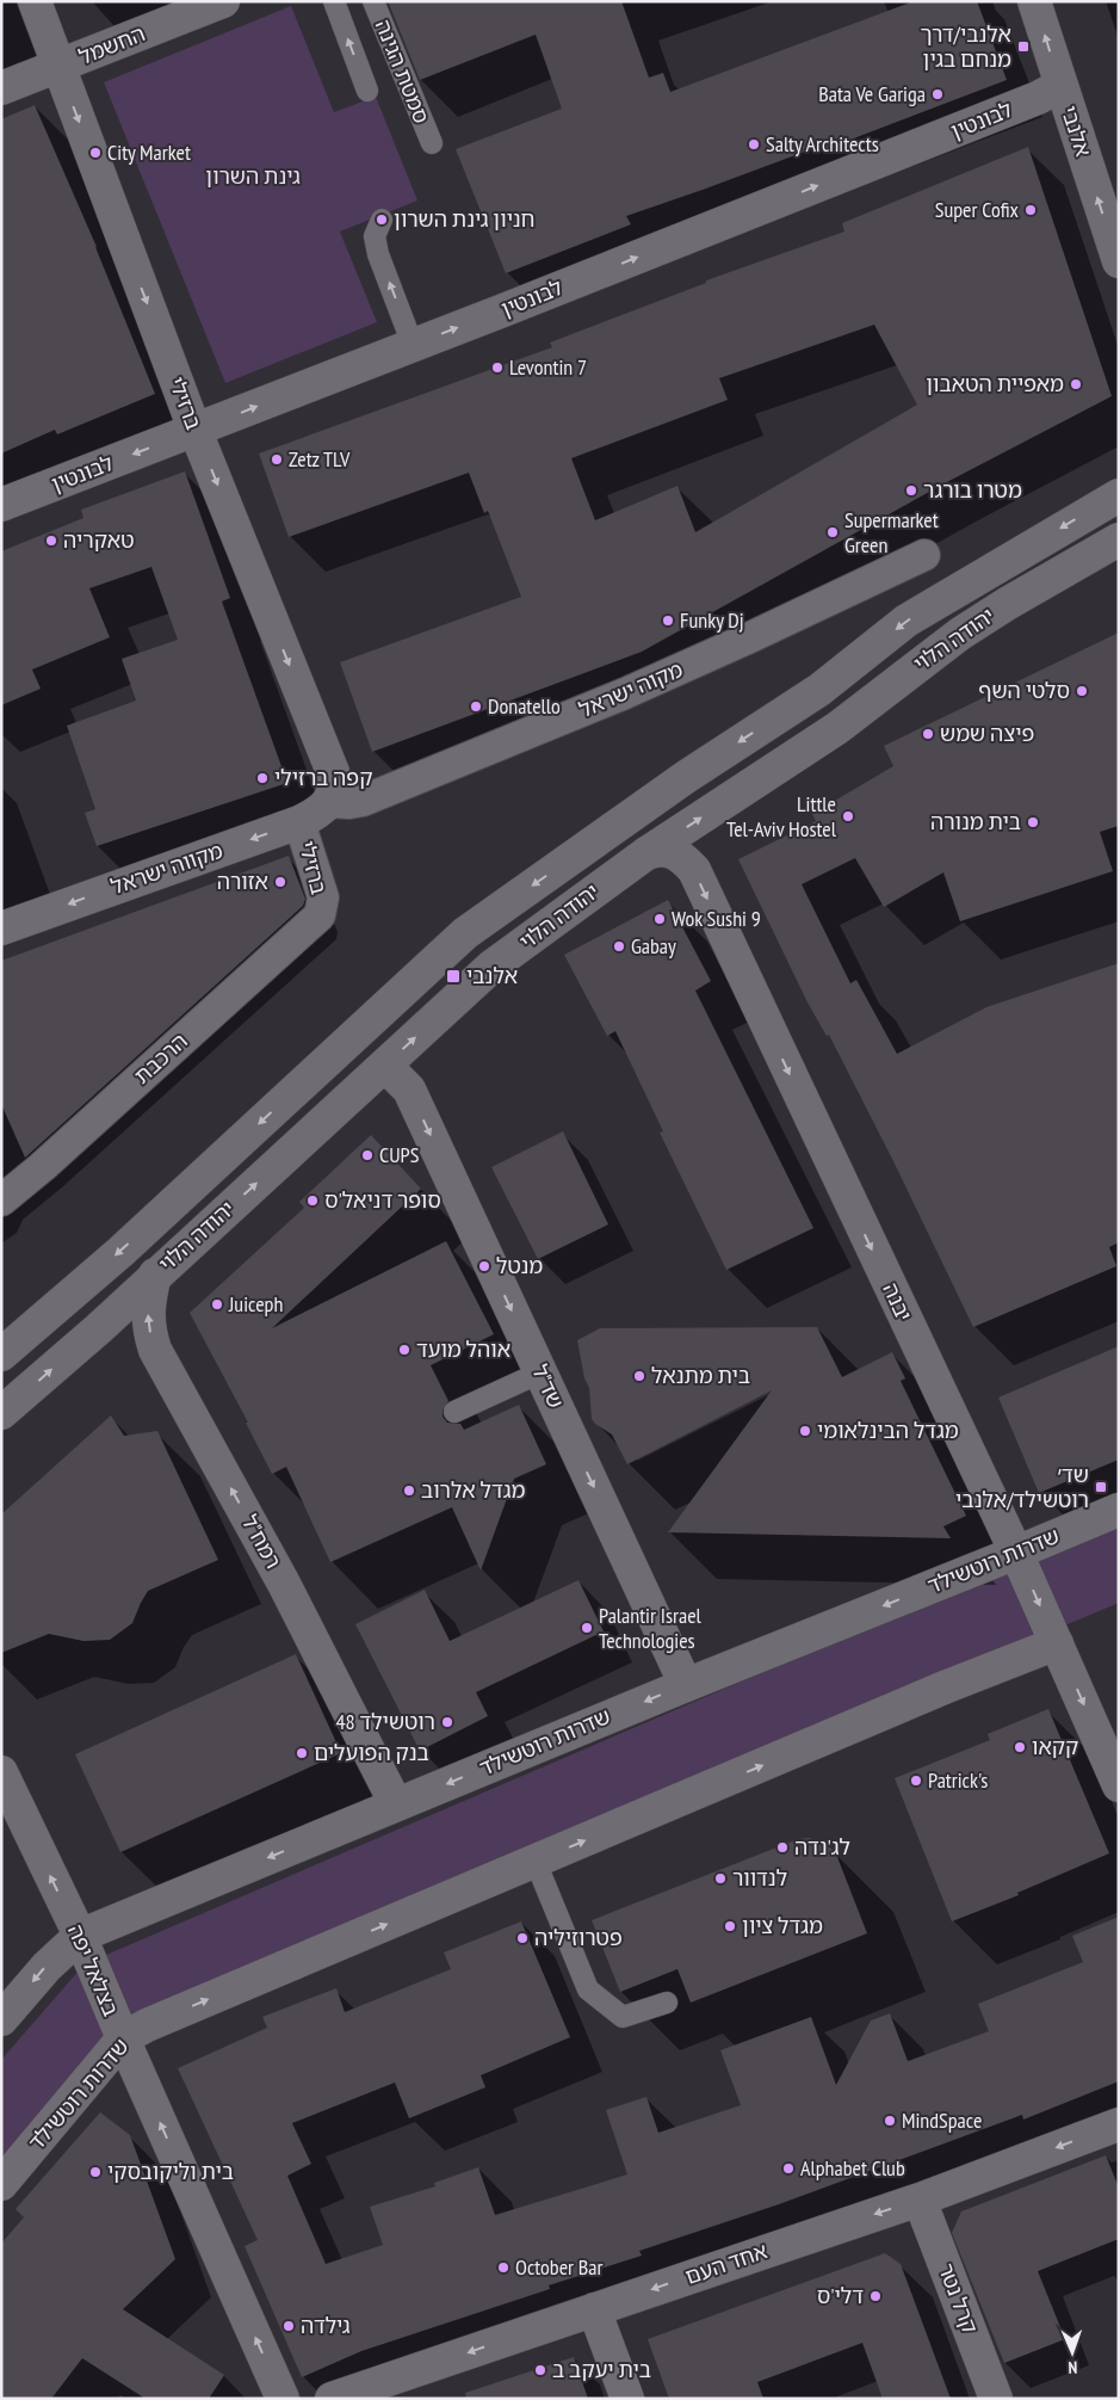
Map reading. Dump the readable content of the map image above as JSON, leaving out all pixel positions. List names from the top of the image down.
{
  "streets": {
    "street": [
      "החשמל",
      "לבונטין",
      "אלנבי",
      "ברזילי",
      "יהודה הלוי",
      "מקוה ישראל",
      "מקווה ישראל",
      "הרכבת",
      "יבנה",
      "שד\"ל",
      "רמח\"ל",
      "שדרות רוטשילד",
      "בצלאל יפה",
      "אחד העם",
      "קרל נטר"
    ],
    "lane": ["סמטת הגינה"]
  },
  "crossings": [
    ["החשמל", "ברזילי"],
    ["לבונטין", "אלנבי"],
    ["לבונטין", "ברזילי"],
    ["ברזילי", "מקוה ישראל"],
    ["ברזילי", "מקווה ישראל"],
    ["ברזילי", "הרכבת"],
    ["יהודה הלוי", "יבנה"],
    ["יהודה הלוי", "שד\"ל"],
    ["יהודה הלוי", "רמח\"ל"],
    ["מקוה ישראל", "מקווה ישראל"],
    ["יבנה", "שדרות רוטשילד"],
    ["שד\"ל", "שדרות רוטשילד"],
    ["רמח\"ל", "שדרות רוטשילד"],
    ["שדרות רוטשילד", "בצלאל יפה"],
    ["אחד העם", "קרל נטר"]
  ],
  "one_way": [
    "אלנבי",
    "ברזילי",
    "מקווה ישראל",
    "יבנה",
    "שד\"ל",
    "רמח\"ל",
    "בצלאל יפה",
    "אחד העם"
  ],
  "parks": ["גינת השרון"],
  "places": {
    "transit": ["אלנבי/דרך מנחם בגין", "אלנבי", "שד׳ רוטשילד/אלנבי"],
    "other": [
      "Bata Ve Gariga",
      "Salty Architects",
      "City Market",
      "Super Cofix",
      "חניון גינת השרון",
      "Levontin 7",
      "מאפיית הטאבון",
      "Zetz TLV",
      "מטרו בורגר",
      "Supermarket Green",
      "טאקריה",
      "Funky Dj",
      "סלטי השף",
      "Donatello",
      "פיצה שמש",
      "קפה ברזילי",
      "Little Tel-Aviv Hostel",
      "בית מנורה",
      "אזורה",
      "Wok Sushi 9",
      "Gabay",
      "CUPS",
      "סופר דניאל'ס",
      "מנטל",
      "Juiceph",
      "אוהל מועד",
      "בית מתנאל",
      "מגדל הבינלאומי",
      "מגדל אלרוב",
      "Palantir Israel Technologies",
      "רוטשילד 48",
      "קקאו",
      "בנק הפועלים",
      "Patrick's",
      "לג'נדה",
      "לנדוור",
      "מגדל ציון",
      "פטרוזיליה",
      "MindSpace",
      "Alphabet Club",
      "בית וליקובסקי",
      "October Bar",
      "דלי'ס",
      "גילדה",
      "בית יעקב ב"
    ]
  },
  "north": "bottom"
}
